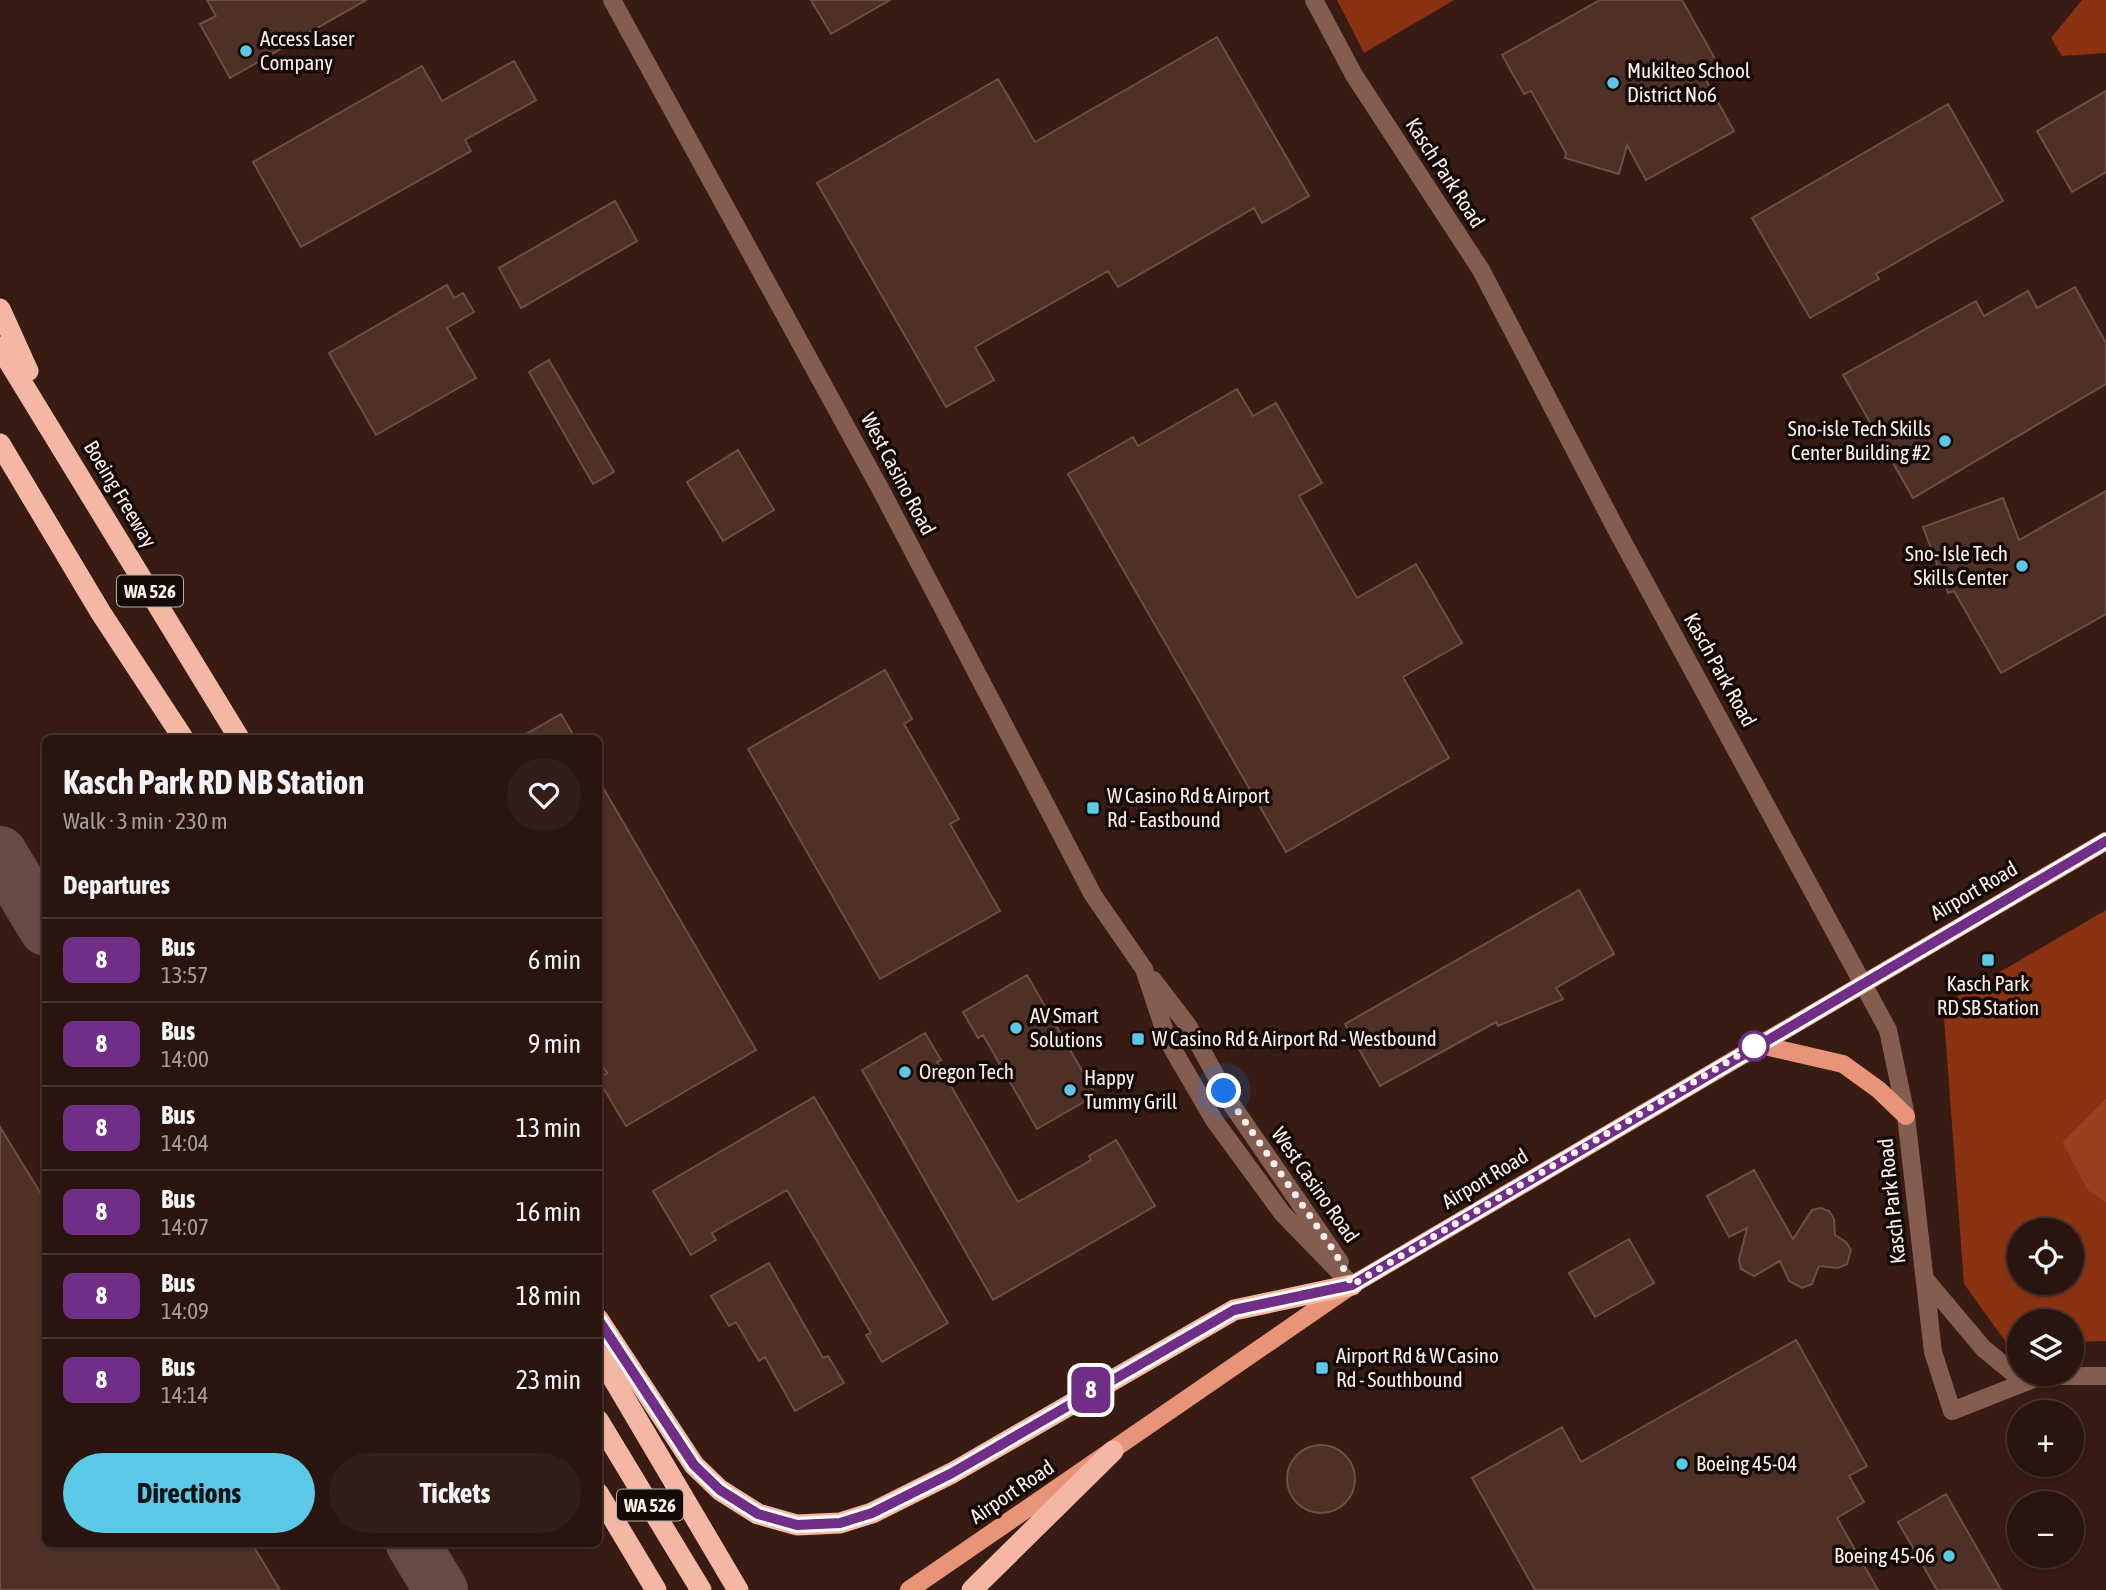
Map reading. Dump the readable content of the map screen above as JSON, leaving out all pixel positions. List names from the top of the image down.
{
  "streets": {
    "highway": ["Boeing Freeway", "WA 526"],
    "main road": ["Airport Road"],
    "street": ["Kasch Park Road", "West Casino Road"]
  },
  "crossings": [
    ["Kasch Park Road", "Airport Road"],
    ["West Casino Road", "Airport Road"]
  ],
  "places": {
    "other": [
      "Access Laser Company",
      "Mukilteo School District No6",
      "Sno-isle Tech Skills Center Building #2",
      "Sno- Isle Tech Skills Center",
      "AV Smart Solutions",
      "Oregon Tech",
      "Happy Tummy Grill",
      "Boeing 45-04",
      "Boeing 45-06"
    ],
    "transit": [
      "W Casino Rd & Airport Rd - Eastbound",
      "Kasch Park RD SB Station",
      "W Casino Rd & Airport Rd - Westbound",
      "Airport Rd & W Casino Rd - Southbound"
    ]
  },
  "lines": ["bus line 8"],
  "page": {
    "on_map": "8",
    "heading": [
      ["Kasch Park RD NB Station", "Walk · 3 min · 230 m"],
      "Departures"
    ],
    "list": [
      {
        "mark": "8",
        "name": "Bus",
        "note": "13:57",
        "value": "6 min"
      },
      {
        "mark": "8",
        "name": "Bus",
        "note": "14:00",
        "value": "9 min"
      },
      {
        "mark": "8",
        "name": "Bus",
        "note": "14:04",
        "value": "13 min"
      },
      {
        "mark": "8",
        "name": "Bus",
        "note": "14:07",
        "value": "16 min"
      },
      {
        "mark": "8",
        "name": "Bus",
        "note": "14:09",
        "value": "18 min"
      },
      {
        "mark": "8",
        "name": "Bus",
        "note": "14:14",
        "value": "23 min"
      }
    ],
    "map_buttons": ["+", "−"],
    "buttons": ["Directions", "Tickets"]
  }
}
